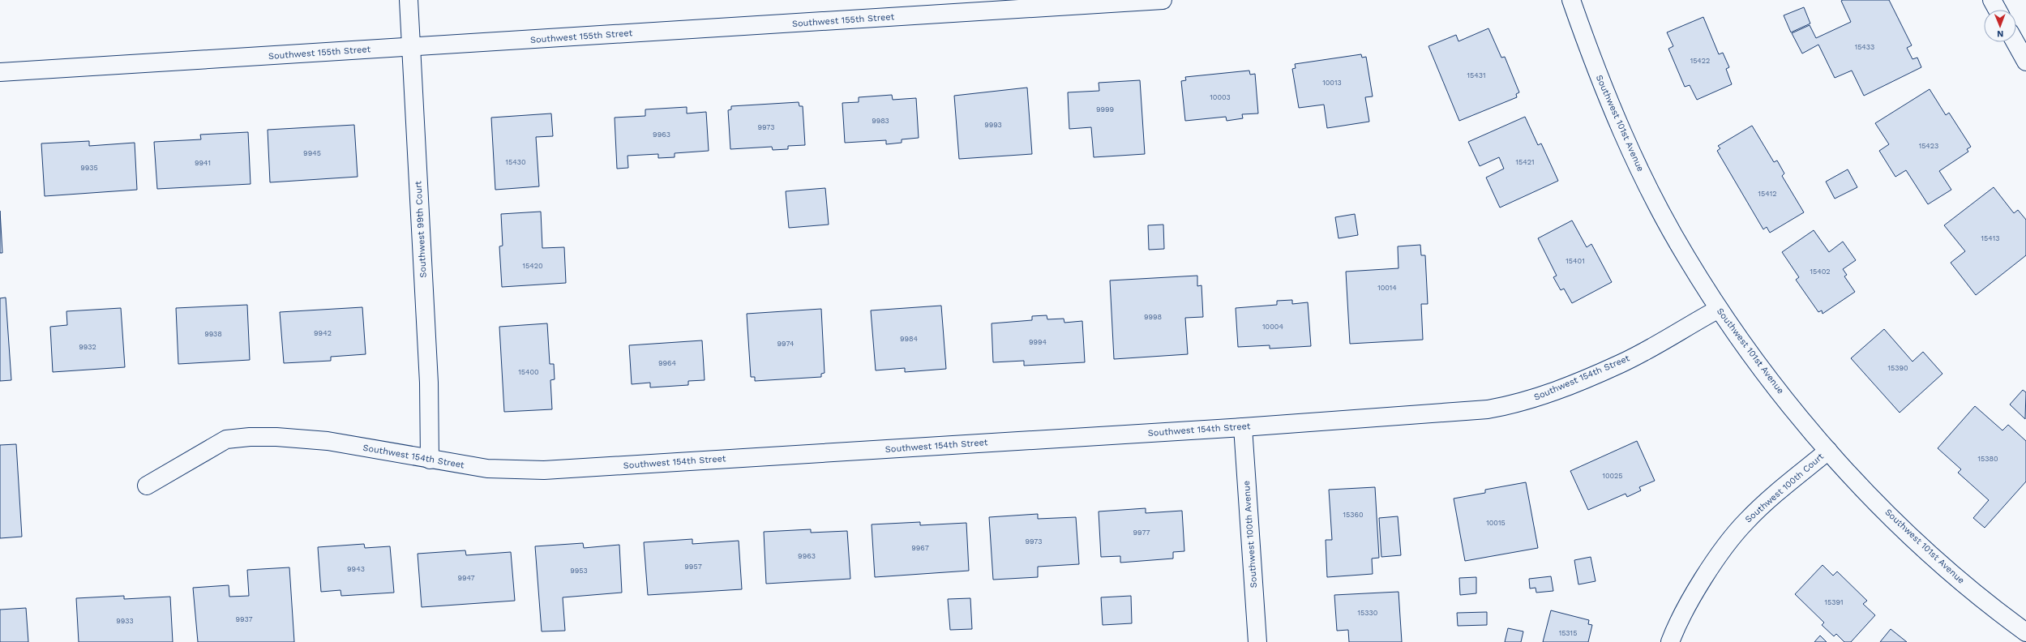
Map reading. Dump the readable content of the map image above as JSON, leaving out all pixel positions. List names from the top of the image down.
{
  "streets": {
    "street": [
      "Southwest 155th Street",
      "Southwest 101st Avenue",
      "Southwest 99th Court",
      "Southwest 154th Street",
      "Southwest 100th Court",
      "Southwest 100th Avenue"
    ]
  },
  "crossings": [
    ["Southwest 155th Street", "Southwest 99th Court"],
    ["Southwest 101st Avenue", "Southwest 154th Street"],
    ["Southwest 101st Avenue", "Southwest 100th Court"],
    ["Southwest 99th Court", "Southwest 154th Street"],
    ["Southwest 154th Street", "Southwest 100th Avenue"]
  ],
  "house_numbers": [
    "15433",
    "15422",
    "15431",
    "10013",
    "10003",
    "9999",
    "9983",
    "9993",
    "9973",
    "9963",
    "15423",
    "9945",
    "15430",
    "15421",
    "9941",
    "9935",
    "15412",
    "15413",
    "15401",
    "15420",
    "15402",
    "10014",
    "9998",
    "10004",
    "9942",
    "9938",
    "9984",
    "9994",
    "9974",
    "9932",
    "9964",
    "15390",
    "15400",
    "15380",
    "10025",
    "15360",
    "10015",
    "9977",
    "9973",
    "9967",
    "9963",
    "9957",
    "9943",
    "9953",
    "9947",
    "15391",
    "15330",
    "9937",
    "9933",
    "15315"
  ],
  "north": "bottom"
}
